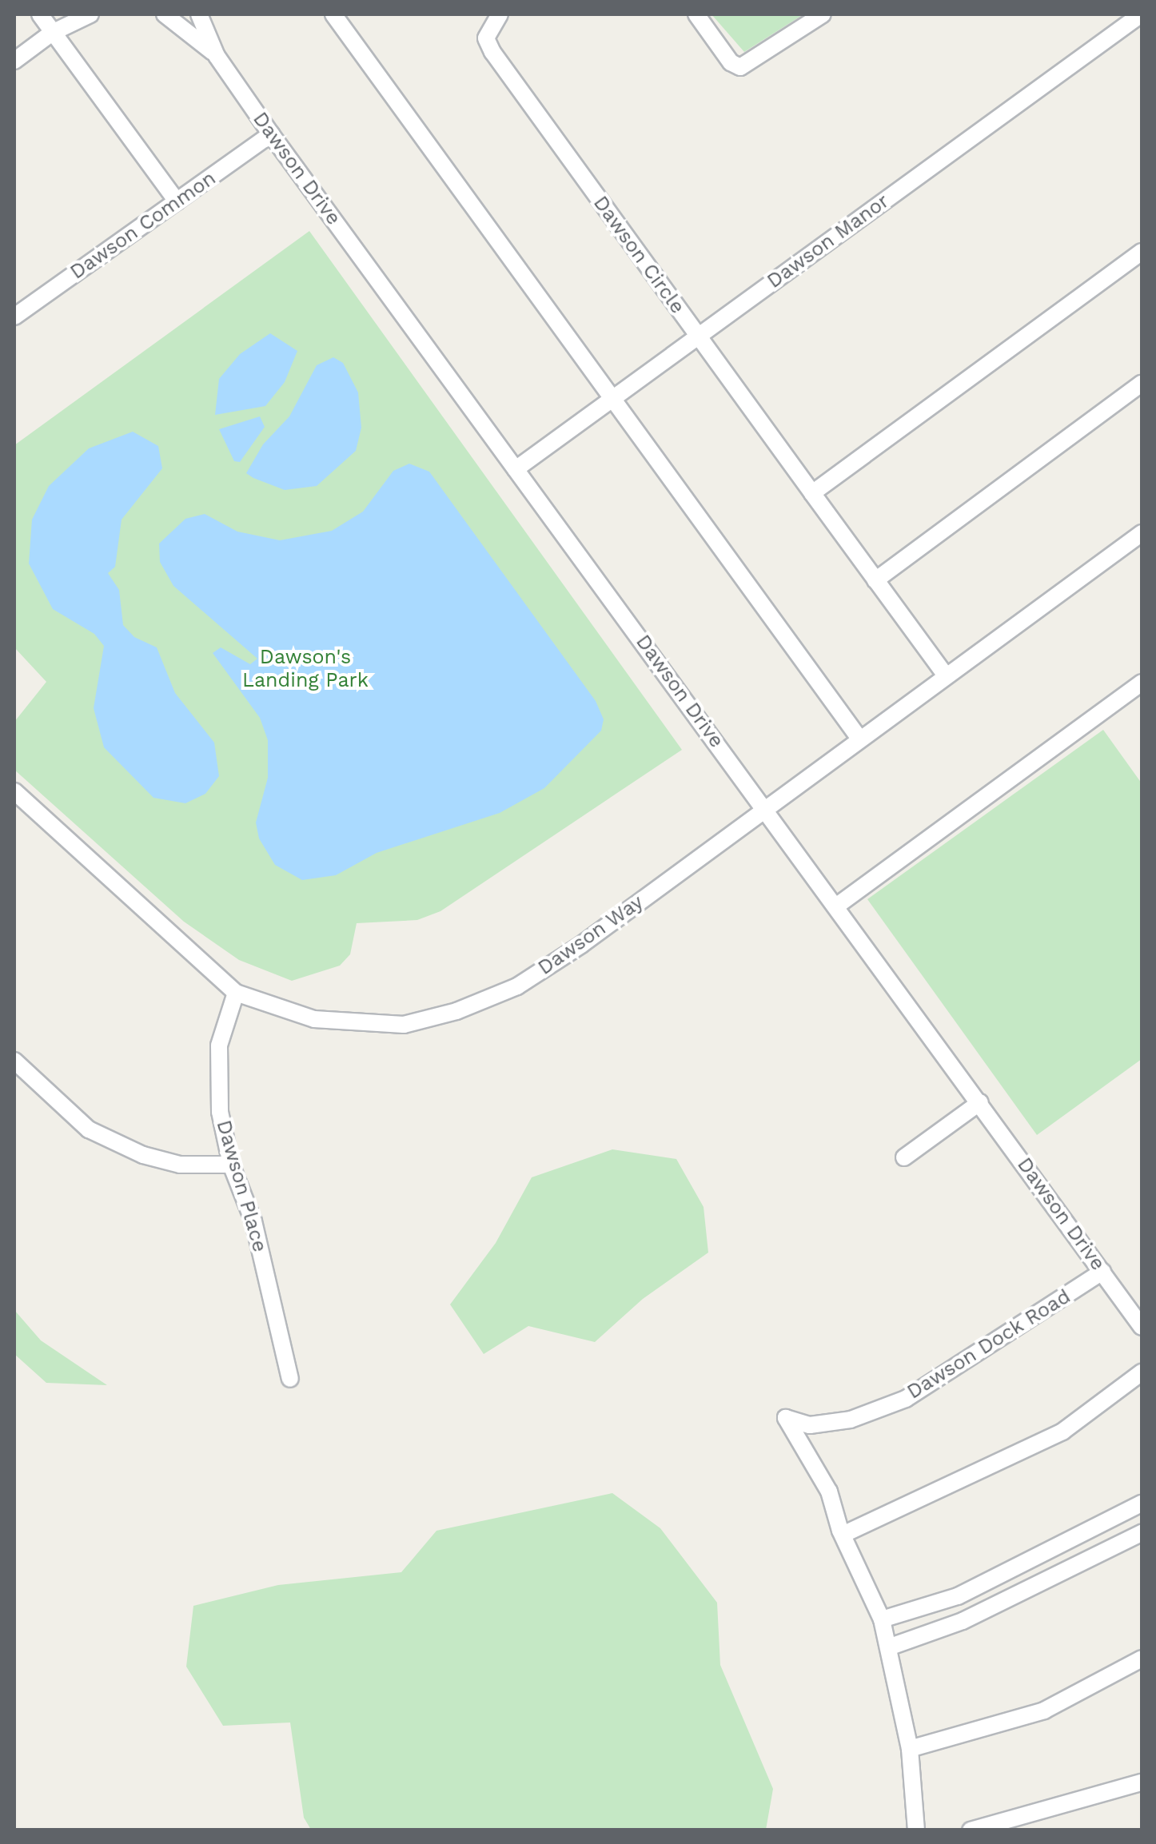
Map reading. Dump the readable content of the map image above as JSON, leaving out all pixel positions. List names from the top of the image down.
{
  "streets": {
    "street": [
      "Dawson Drive",
      "Dawson Common",
      "Dawson Manor",
      "Dawson Circle",
      "Dawson Way",
      "Dawson Place",
      "Dawson Dock Road"
    ]
  },
  "crossings": [
    ["Dawson Drive", "Dawson Common"],
    ["Dawson Drive", "Dawson Manor"],
    ["Dawson Drive", "Dawson Way"],
    ["Dawson Drive", "Dawson Dock Road"],
    ["Dawson Manor", "Dawson Circle"],
    ["Dawson Circle", "Dawson Way"],
    ["Dawson Way", "Dawson Place"]
  ],
  "parks": ["Dawson's Landing Park"]
}
